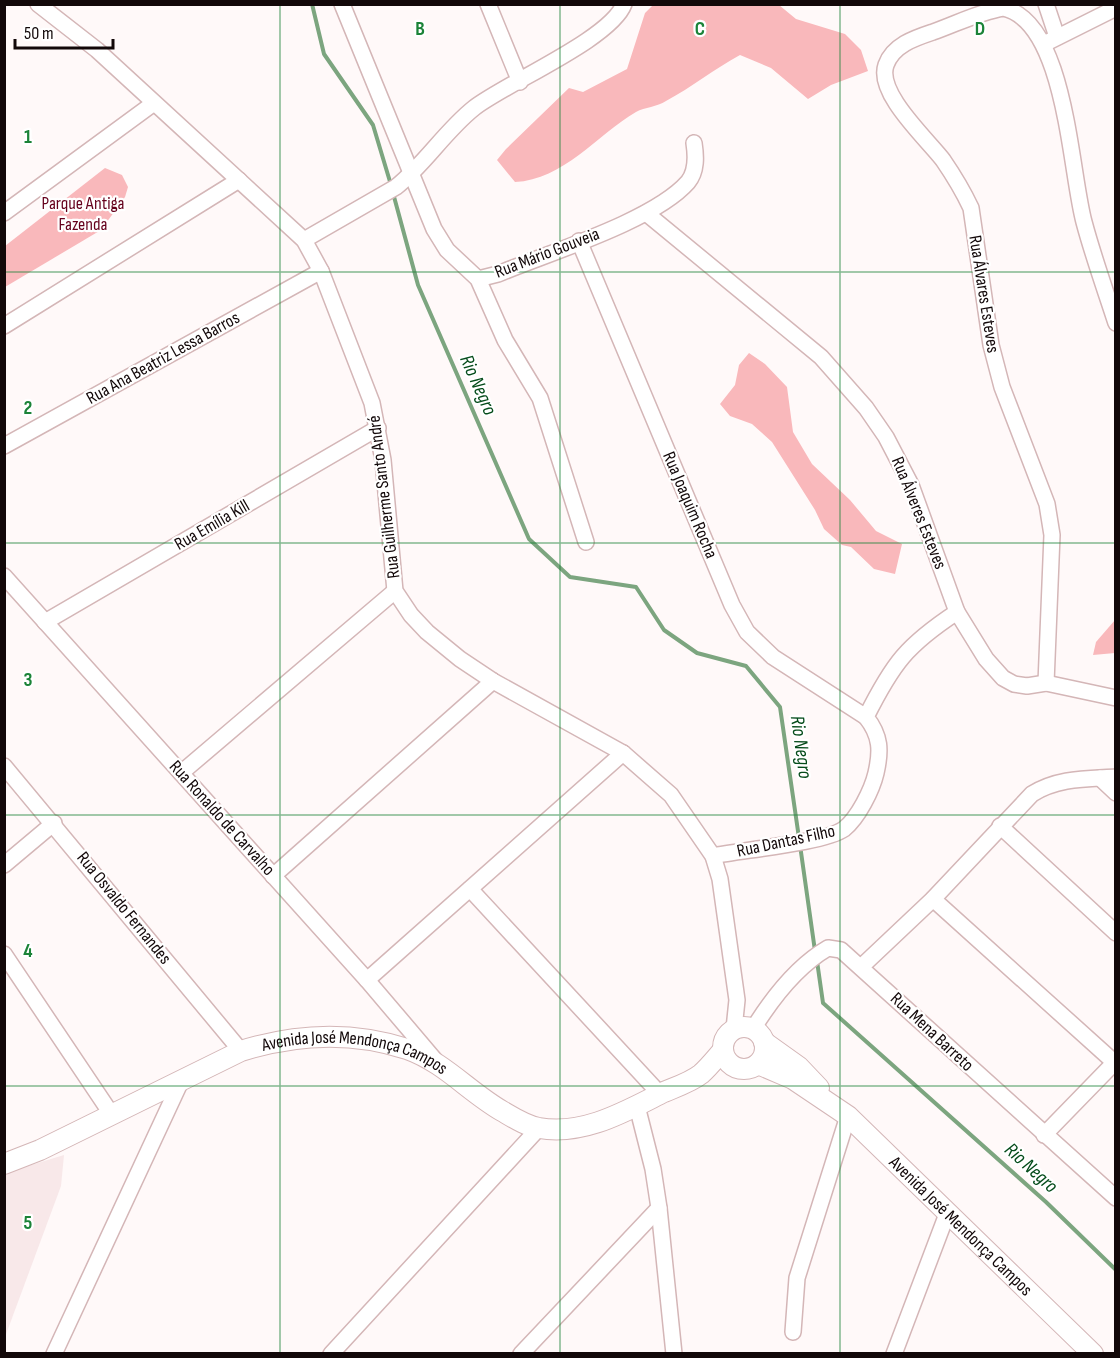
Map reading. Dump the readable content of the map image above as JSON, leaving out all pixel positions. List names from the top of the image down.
{
  "streets": {
    "main road": ["Avenida José Mendonça Campos"],
    "street": [
      "Rua Mário Gouveia",
      "Rua Álvares Esteves",
      "Rua Ana Beatriz Lessa Barros",
      "Rua Guilherme Santo André",
      "Rua Joaquim Rocha",
      "Rua Álveres Esteves",
      "Rua Emília Kill",
      "Rua Ronaldo de Carvalho",
      "Rua Dantas Filho",
      "Rua Osvaldo Fernandes",
      "Rua Mena Barreto"
    ]
  },
  "crossings": [
    ["Rua Mário Gouveia", "Rua Joaquim Rocha"],
    ["Rua Mário Gouveia", "Rua Álveres Esteves"],
    ["Rua Álvares Esteves", "Rua Álveres Esteves"],
    ["Rua Ana Beatriz Lessa Barros", "Rua Guilherme Santo André"],
    ["Rua Guilherme Santo André", "Rua Emília Kill"],
    ["Rua Guilherme Santo André", "Rua Dantas Filho"],
    ["Rua Guilherme Santo André", "Rua Mena Barreto"],
    ["Rua Guilherme Santo André", "Avenida José Mendonça Campos"],
    ["Rua Joaquim Rocha", "Rua Dantas Filho"],
    ["Rua Emília Kill", "Rua Ronaldo de Carvalho"],
    ["Rua Ronaldo de Carvalho", "Avenida José Mendonça Campos"],
    ["Rua Osvaldo Fernandes", "Avenida José Mendonça Campos"],
    ["Rua Mena Barreto", "Avenida José Mendonça Campos"]
  ],
  "water": ["Rio Negro"],
  "parks": ["Parque Antiga Fazenda"],
  "scale_bar": "50 m",
  "grid": {
    "columns": ["B", "C", "D"],
    "rows": [
      "1",
      "2",
      "3",
      "4",
      "5"
    ]
  }
}
